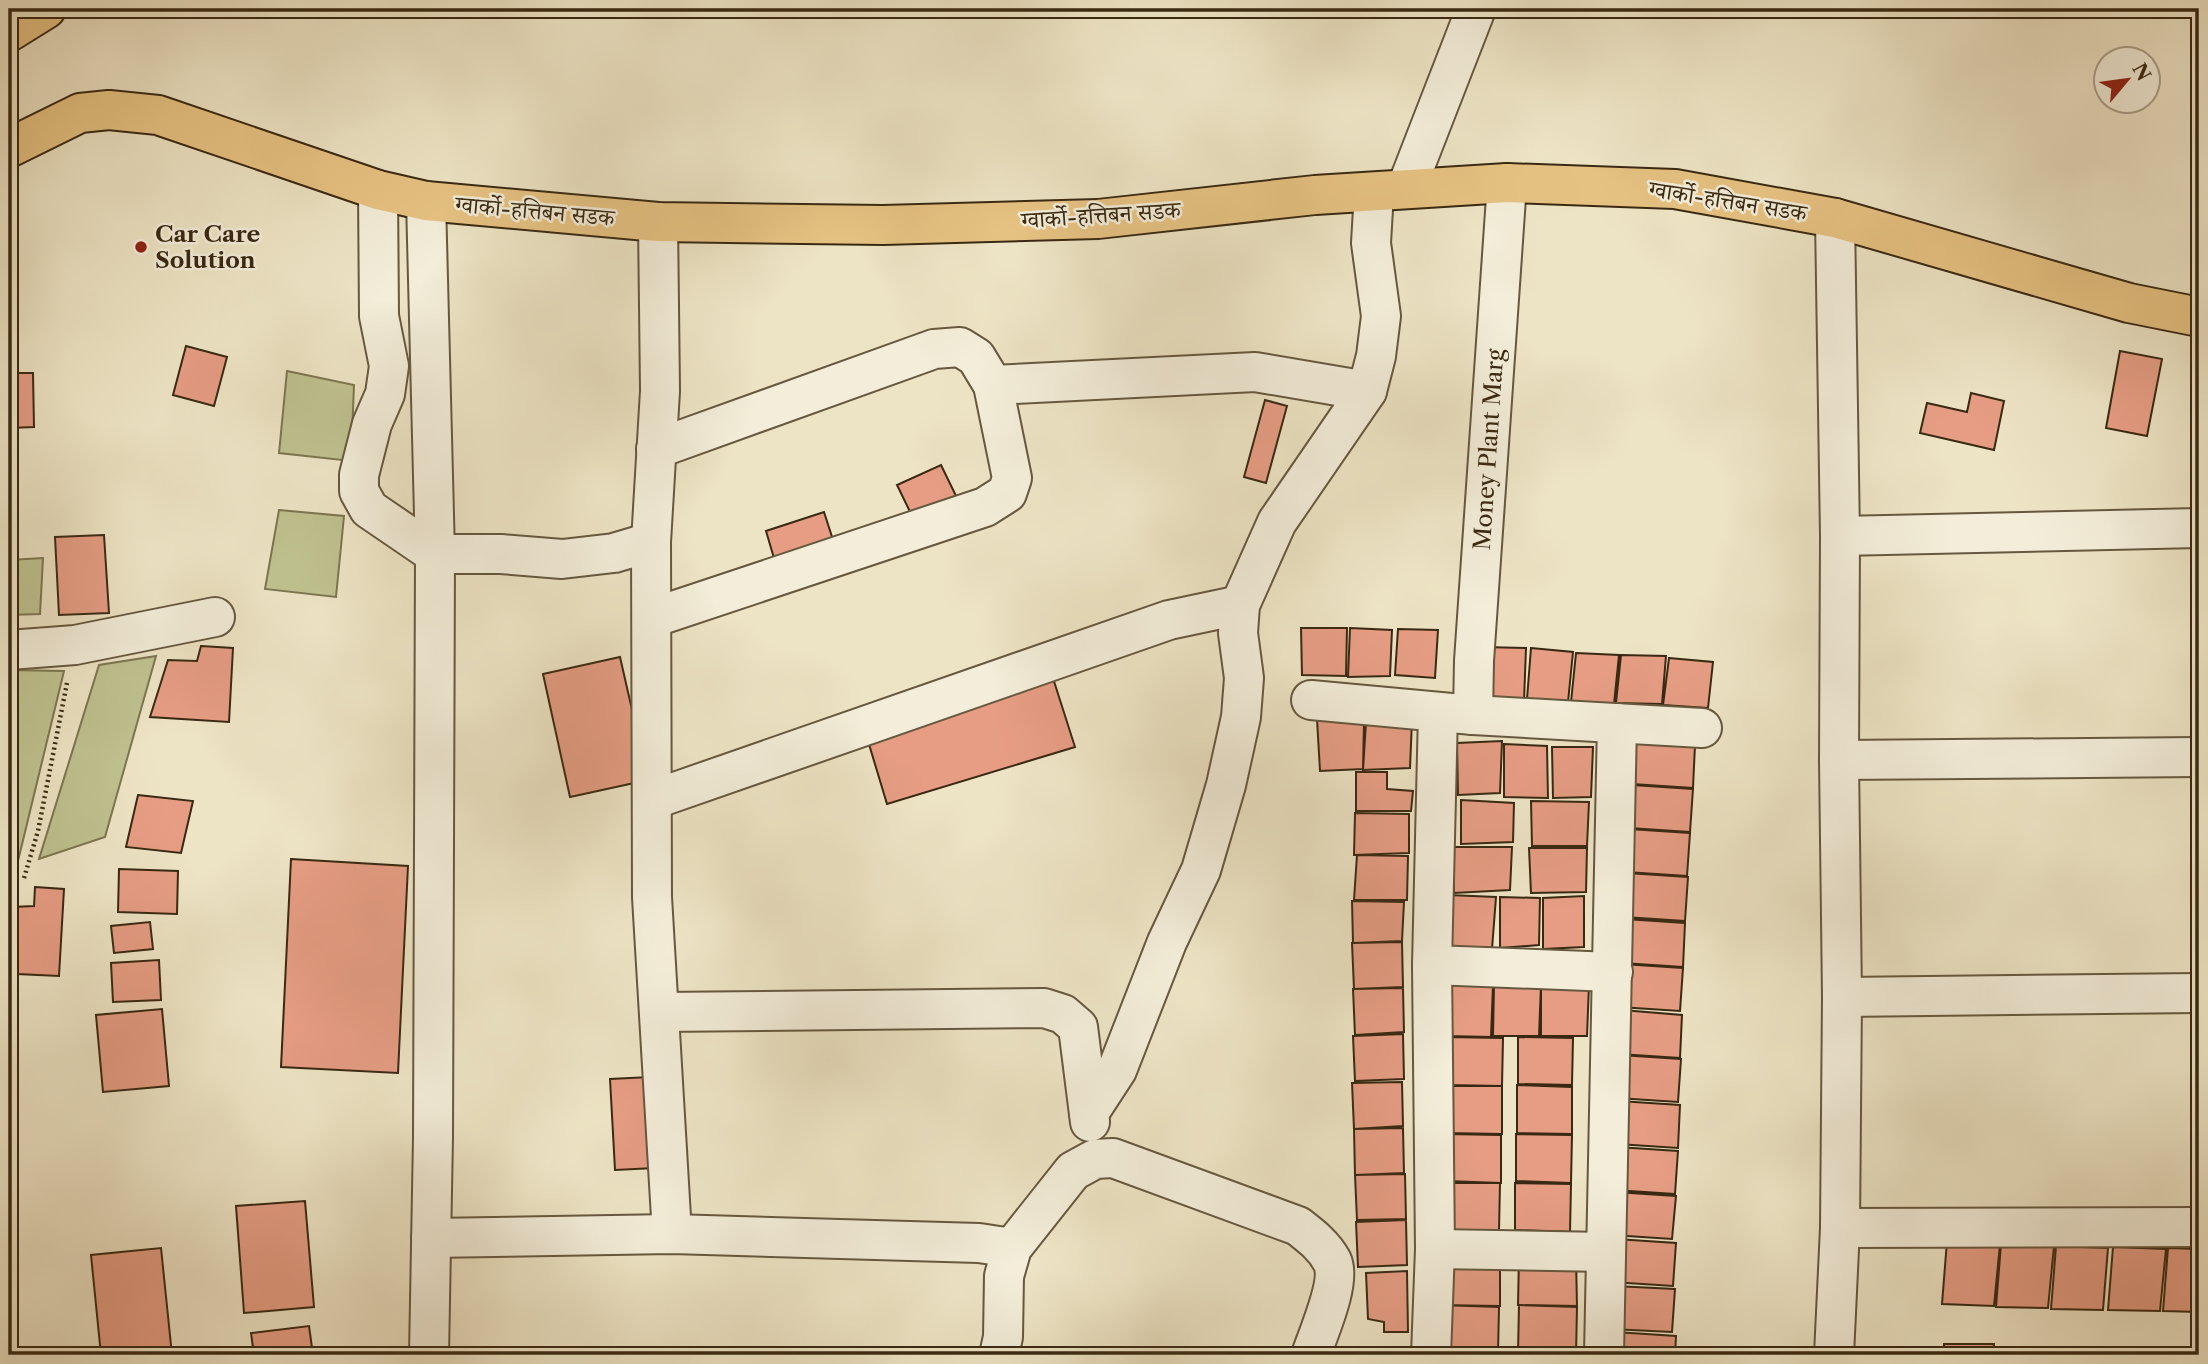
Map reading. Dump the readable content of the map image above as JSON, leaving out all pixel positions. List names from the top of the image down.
{
  "streets": {
    "main road": ["ग्वार्को-हत्तिबन सडक"],
    "street": ["Money Plant Marg"]
  },
  "crossings": [
    ["ग्वार्को-हत्तिबन सडक", "Money Plant Marg"]
  ],
  "places": ["Car Care Solution"],
  "north": "top right"
}
